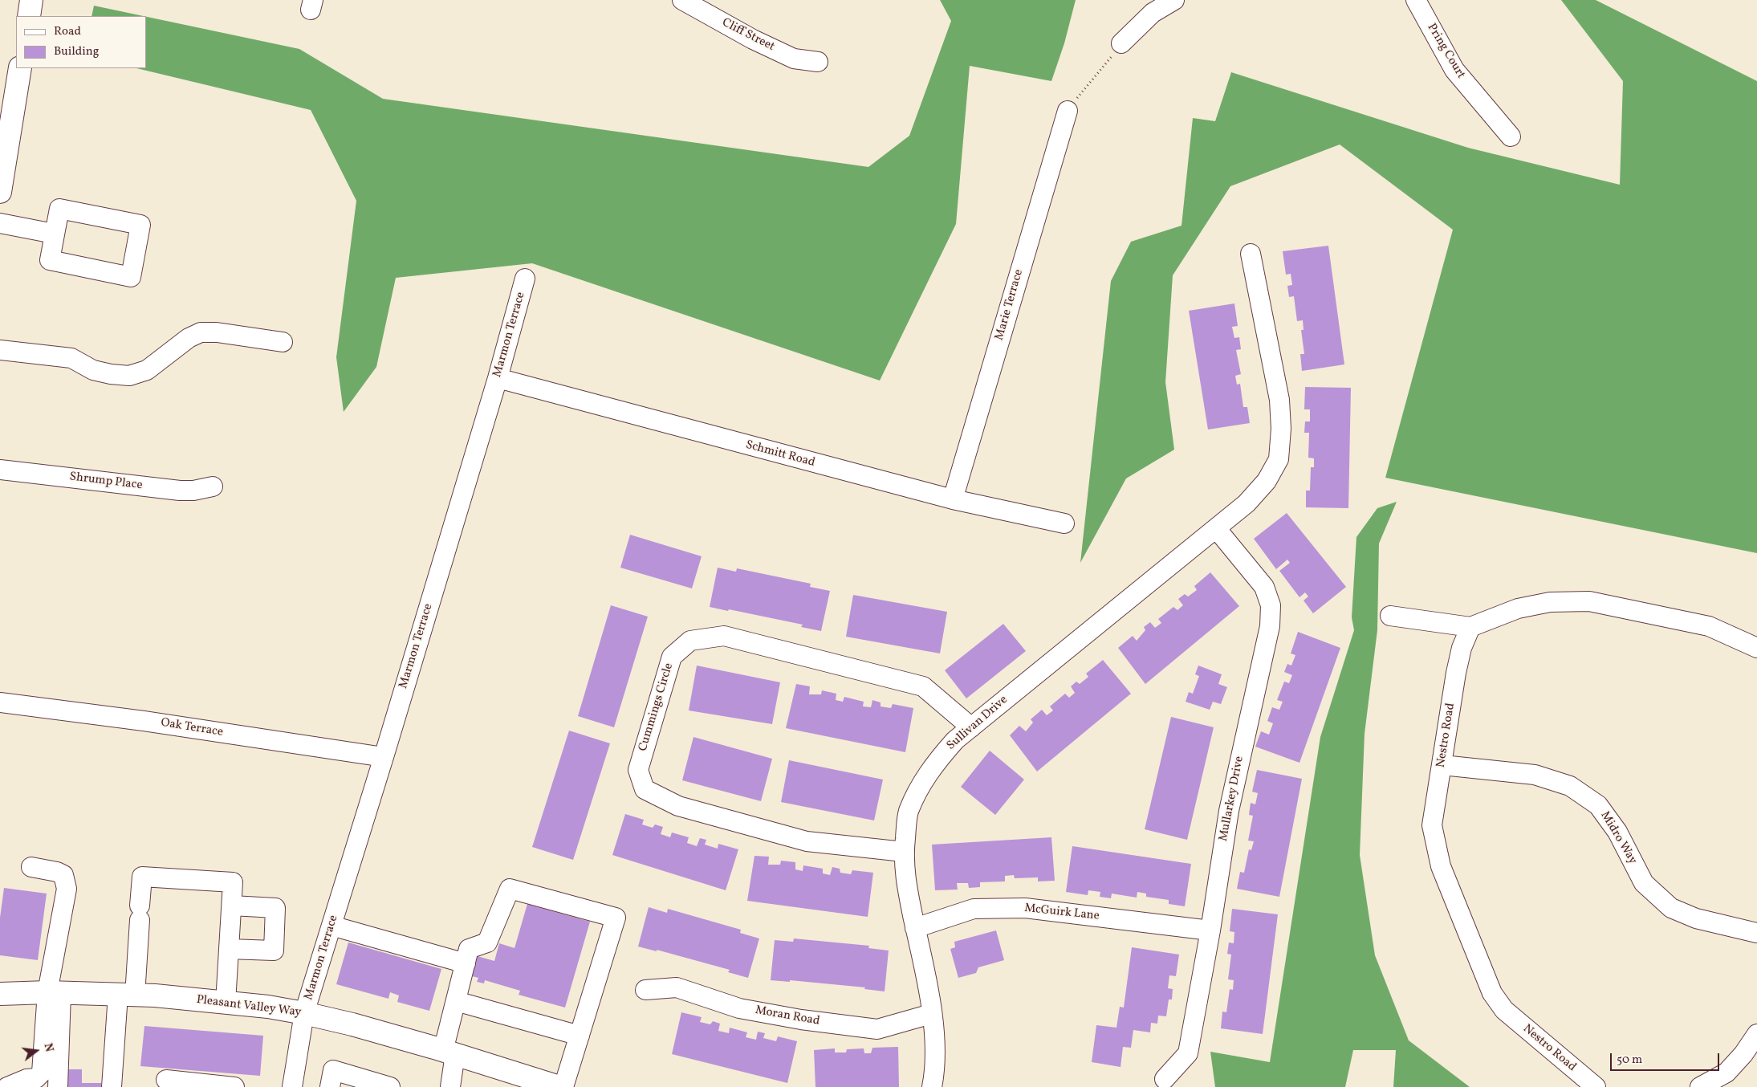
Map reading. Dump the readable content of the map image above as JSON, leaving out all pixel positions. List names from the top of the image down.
{
  "streets": {
    "main road": ["Pleasant Valley Way"],
    "street": [
      "Cliff Street",
      "Pring Court",
      "Marie Terrace",
      "Marmon Terrace",
      "Schmitt Road",
      "Shrump Place",
      "Cummings Circle",
      "Sullivan Drive",
      "Oak Terrace",
      "Nestro Road",
      "Mullarkey Drive",
      "Midro Way",
      "McGuirk Lane",
      "Moran Road"
    ]
  },
  "crossings": [
    ["Marie Terrace", "Schmitt Road"],
    ["Marmon Terrace", "Schmitt Road"],
    ["Marmon Terrace", "Oak Terrace"],
    ["Marmon Terrace", "Pleasant Valley Way"],
    ["Cummings Circle", "Sullivan Drive"],
    ["Sullivan Drive", "Mullarkey Drive"],
    ["Sullivan Drive", "McGuirk Lane"],
    ["Sullivan Drive", "Moran Road"],
    ["Nestro Road", "Midro Way"],
    ["Mullarkey Drive", "McGuirk Lane"]
  ],
  "legend": ["Road", "Building"],
  "scale_bar": "50 m",
  "north": "right"
}
